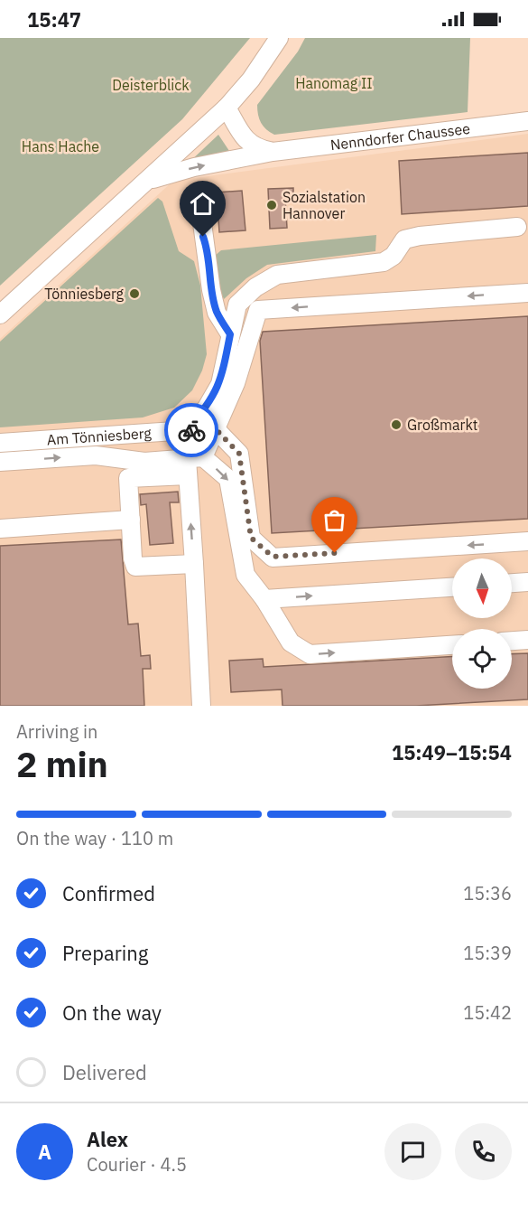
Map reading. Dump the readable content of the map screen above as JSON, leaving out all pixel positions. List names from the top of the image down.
{
  "streets": {
    "street": ["Nenndorfer Chaussee", "Am Tönniesberg"]
  },
  "parks": ["Hanomag II", "Deisterblick", "Hans Hache"],
  "places": ["Sozialstation Hannover", "Tönniesberg", "Großmarkt"],
  "north": "bottom",
  "page": {
    "status": "15:47",
    "heading": ["2 min", "Arriving in", "15:49–15:54"],
    "panel": ["Alex", "Courier · 4.5"],
    "bar": "On the way · 110 m",
    "list": [
      ["Confirmed", "15:36"],
      ["Preparing", "15:39"],
      ["On the way", "15:42"],
      "Delivered"
    ],
    "round": "A"
  }
}
